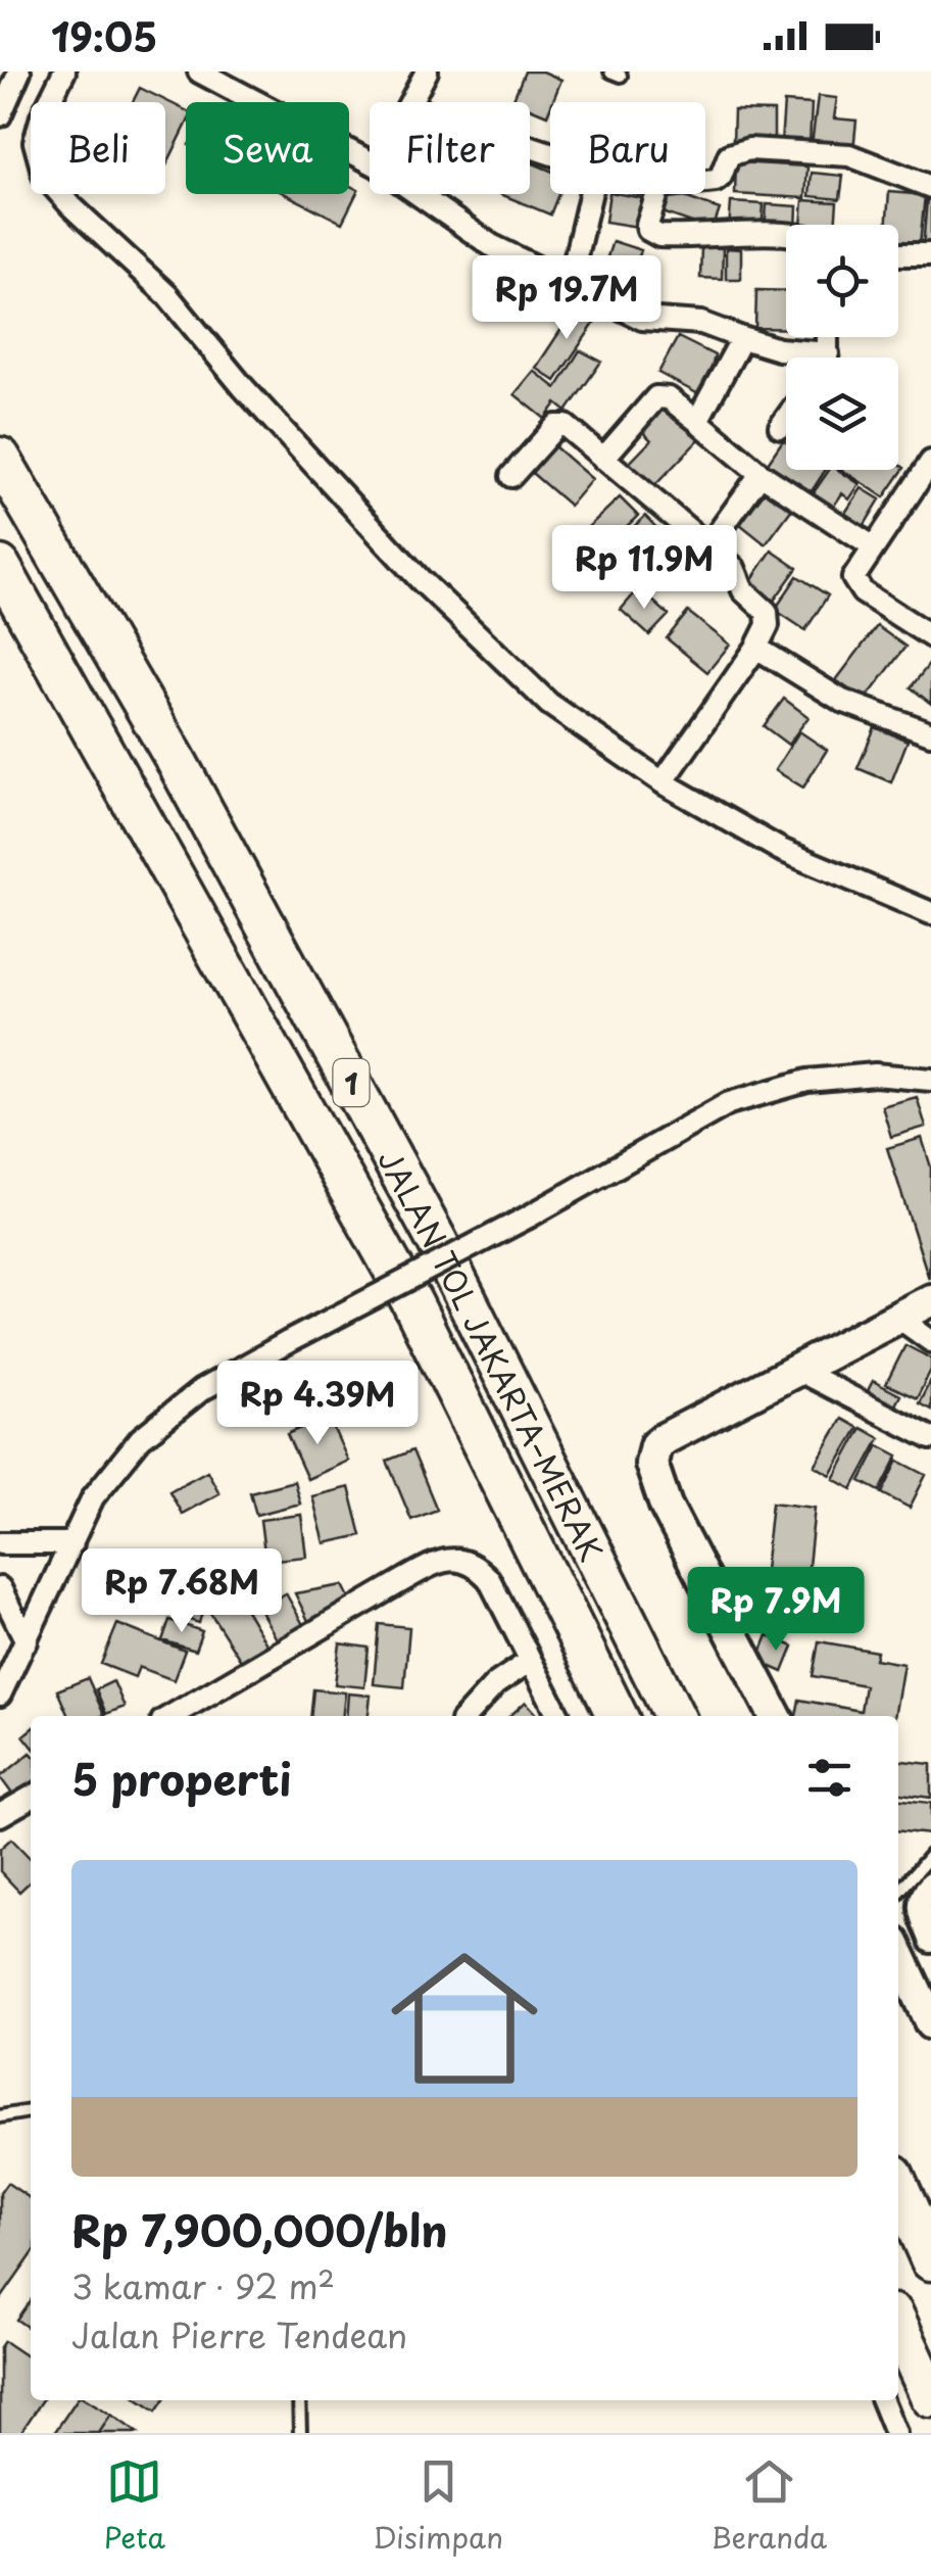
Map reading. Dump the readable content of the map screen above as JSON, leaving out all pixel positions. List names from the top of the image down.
{
  "streets": {
    "highway": ["1", "JALAN TOL JAKARTA–MERAK"]
  },
  "page": {
    "status": "19:05",
    "chip": [
      "Beli",
      "Sewa",
      "Filter",
      "Baru"
    ],
    "price": [
      "Rp 19.7M",
      "Rp 11.9M",
      "Rp 4.39M",
      "Rp 7.68M",
      "Rp 7.9M"
    ],
    "heading": "5 properti",
    "list": [
      {
        "name": "Rp 7,900,000/bln",
        "note": "3 kamar · 92 m² · Jalan Pierre Tendean"
      }
    ],
    "tabs": ["Peta", "Disimpan", "Beranda"]
  }
}
